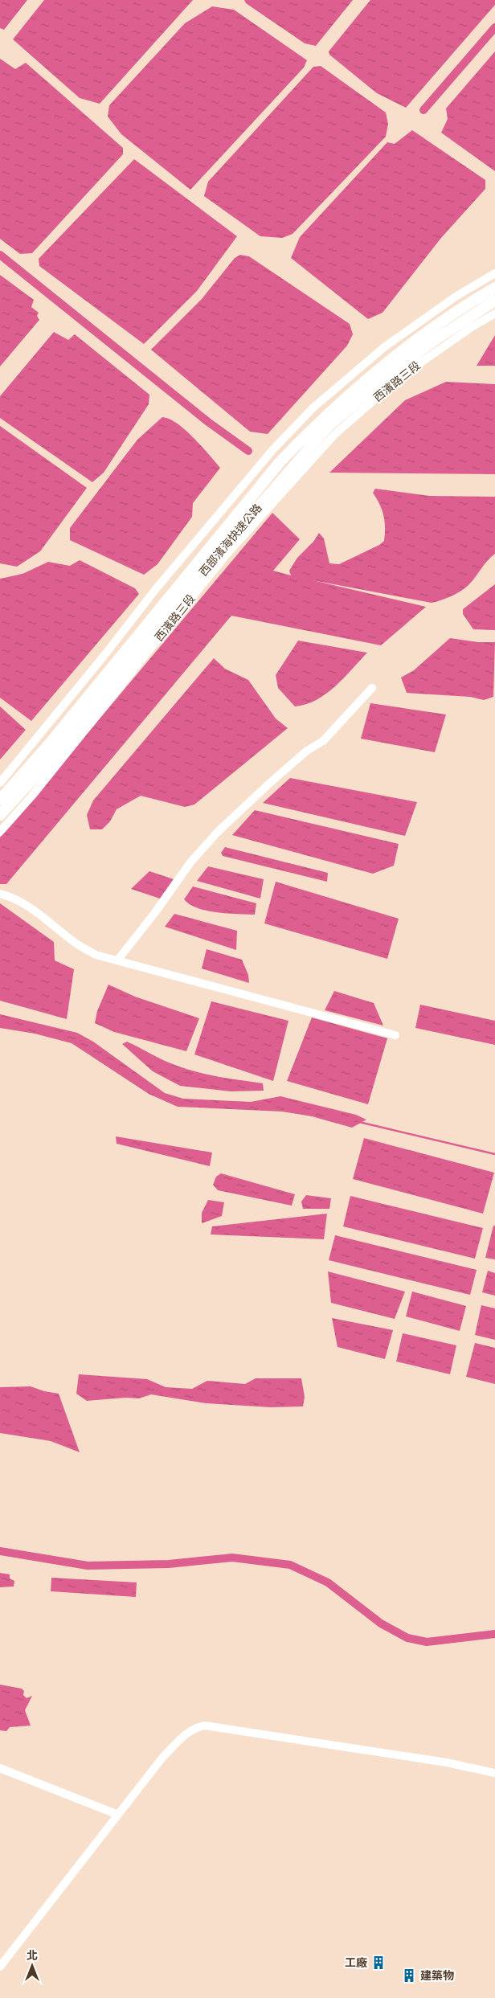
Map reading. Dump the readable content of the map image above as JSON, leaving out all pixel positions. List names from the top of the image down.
{
  "streets": {
    "highway": ["西部濱海快速公路"],
    "street": ["西濱路三段"]
  },
  "places": {
    "building": ["工廠", "建築物"]
  },
  "north": "top"
}
